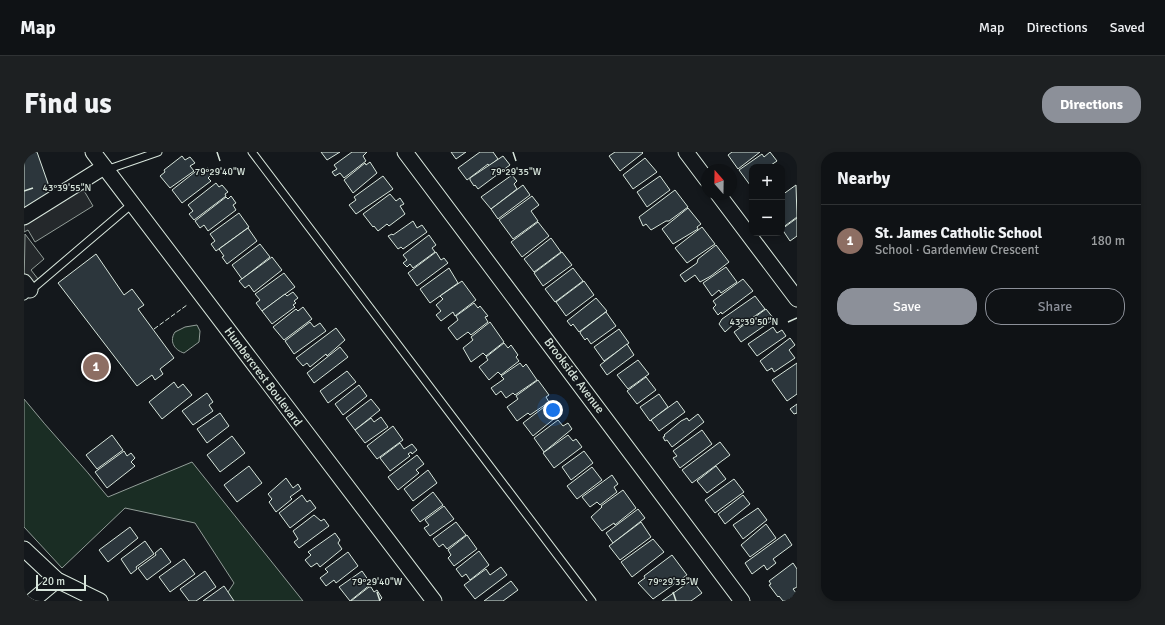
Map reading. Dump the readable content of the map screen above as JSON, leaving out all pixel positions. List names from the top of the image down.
{
  "streets": {
    "street": ["Brookside Avenue", "Humbercrest Boulevard"]
  },
  "scale_bar": "20 m",
  "north": "top",
  "page": {
    "header": "Map",
    "nav": ["Map", "Directions", "Saved"],
    "buttons": [
      "Directions",
      ["Save", "Share"]
    ],
    "title": "Find us",
    "heading": "Nearby",
    "map_buttons": ["+", "−"],
    "list": [
      {
        "mark": "1",
        "name": "St. James Catholic School",
        "note": "School · Gardenview Crescent",
        "value": "180 m"
      }
    ],
    "pins": "1",
    "scale": "20 m"
  },
  "coordinates": [
    "79°29'40\"W",
    "79°29'35\"W",
    "43°39'55\"N",
    "43°39'50\"N"
  ]
}
